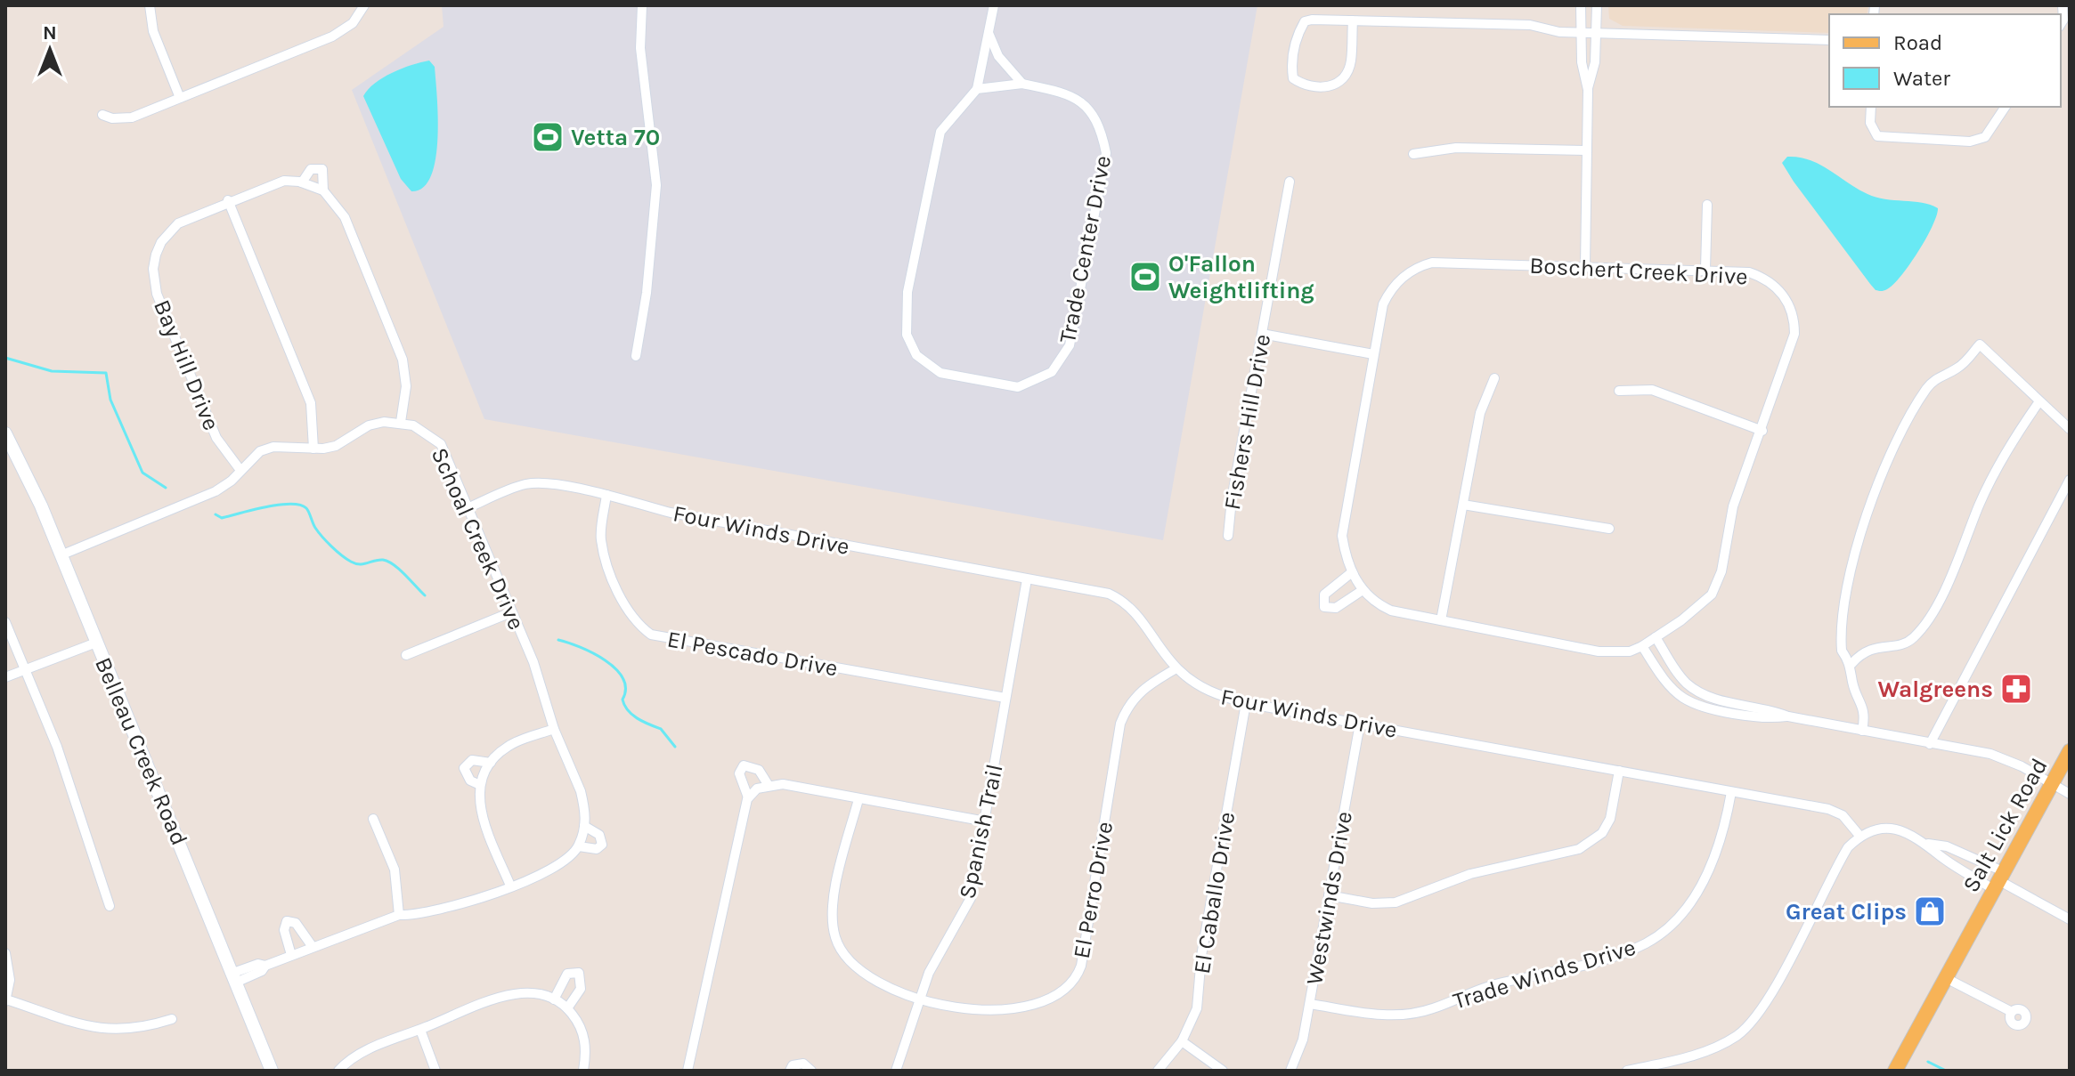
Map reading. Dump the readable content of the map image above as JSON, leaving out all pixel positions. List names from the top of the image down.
{
  "streets": {
    "main road": ["Belleau Creek Road", "Salt Lick Road"],
    "street": [
      "Trade Center Drive",
      "Boschert Creek Drive",
      "Bay Hill Drive",
      "Fishers Hill Drive",
      "Four Winds Drive",
      "Schoal Creek Drive",
      "El Pescado Drive",
      "Spanish Trail",
      "El Perro Drive",
      "El Caballo Drive",
      "Westwinds Drive",
      "Trade Winds Drive"
    ]
  },
  "crossings": [
    ["Bay Hill Drive", "Schoal Creek Drive"],
    ["Four Winds Drive", "Schoal Creek Drive"],
    ["Four Winds Drive", "El Pescado Drive"],
    ["Four Winds Drive", "Spanish Trail"],
    ["Four Winds Drive", "El Perro Drive"],
    ["Four Winds Drive", "El Caballo Drive"],
    ["Four Winds Drive", "Westwinds Drive"],
    ["Four Winds Drive", "Trade Winds Drive"],
    ["Schoal Creek Drive", "Belleau Creek Road"],
    ["El Pescado Drive", "Spanish Trail"],
    ["Spanish Trail", "El Perro Drive"],
    ["Westwinds Drive", "Trade Winds Drive"]
  ],
  "places": {
    "sports": ["Vetta 70", "O'Fallon Weightlifting"],
    "pharmacy": ["Walgreens"],
    "shop": ["Great Clips"]
  },
  "legend": ["Road", "Water"],
  "north": "top"
}
